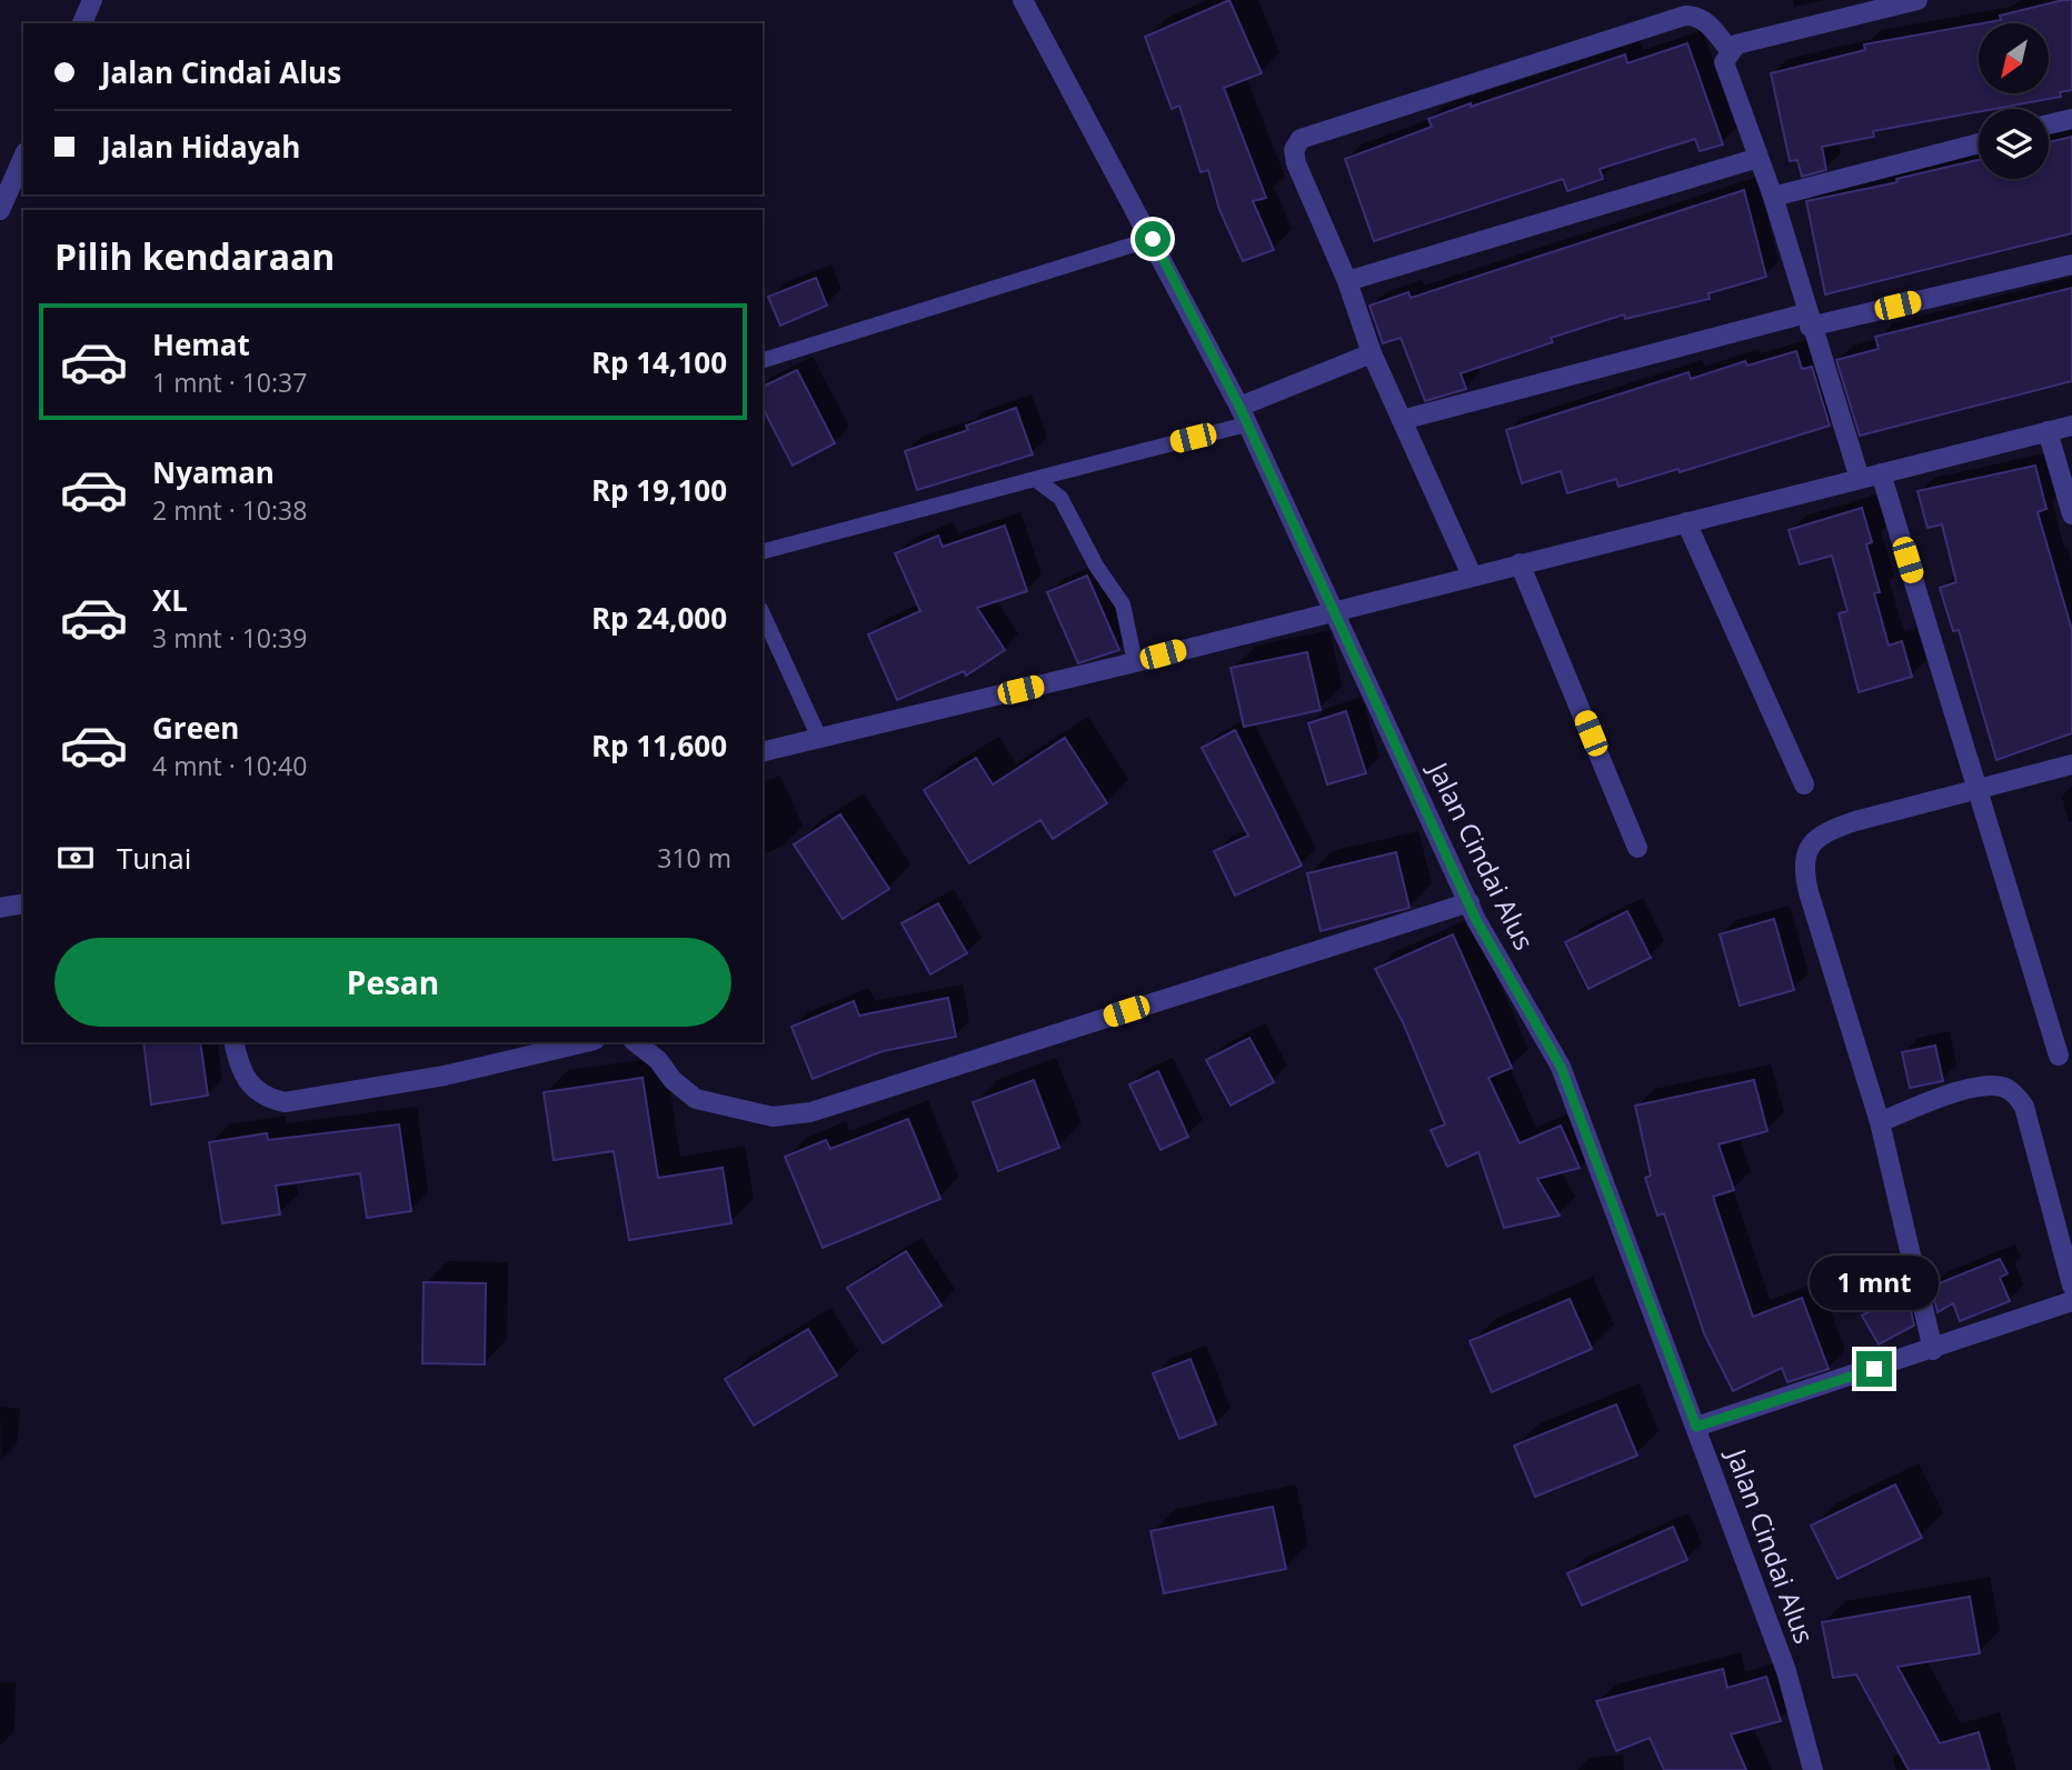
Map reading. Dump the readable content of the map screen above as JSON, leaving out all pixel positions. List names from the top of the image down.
{
  "streets": {
    "street": ["Jalan Cindai Alus"]
  },
  "north": "bottom left",
  "page": {
    "banner": ["Jalan Cindai Alus", "Jalan Hidayah"],
    "heading": "Pilih kendaraan",
    "list": [
      {
        "name": "Hemat",
        "note": "1 mnt · 10:37",
        "value": "Rp 14,100"
      },
      {
        "name": "Nyaman",
        "note": "2 mnt · 10:38",
        "value": "Rp 19,100"
      },
      {
        "name": "XL",
        "note": "3 mnt · 10:39",
        "value": "Rp 24,000"
      },
      {
        "name": "Green",
        "note": "4 mnt · 10:40",
        "value": "Rp 11,600"
      }
    ],
    "pay": ["Tunai", "310 m"],
    "buttons": "Pesan",
    "bubble": "1 mnt"
  }
}
